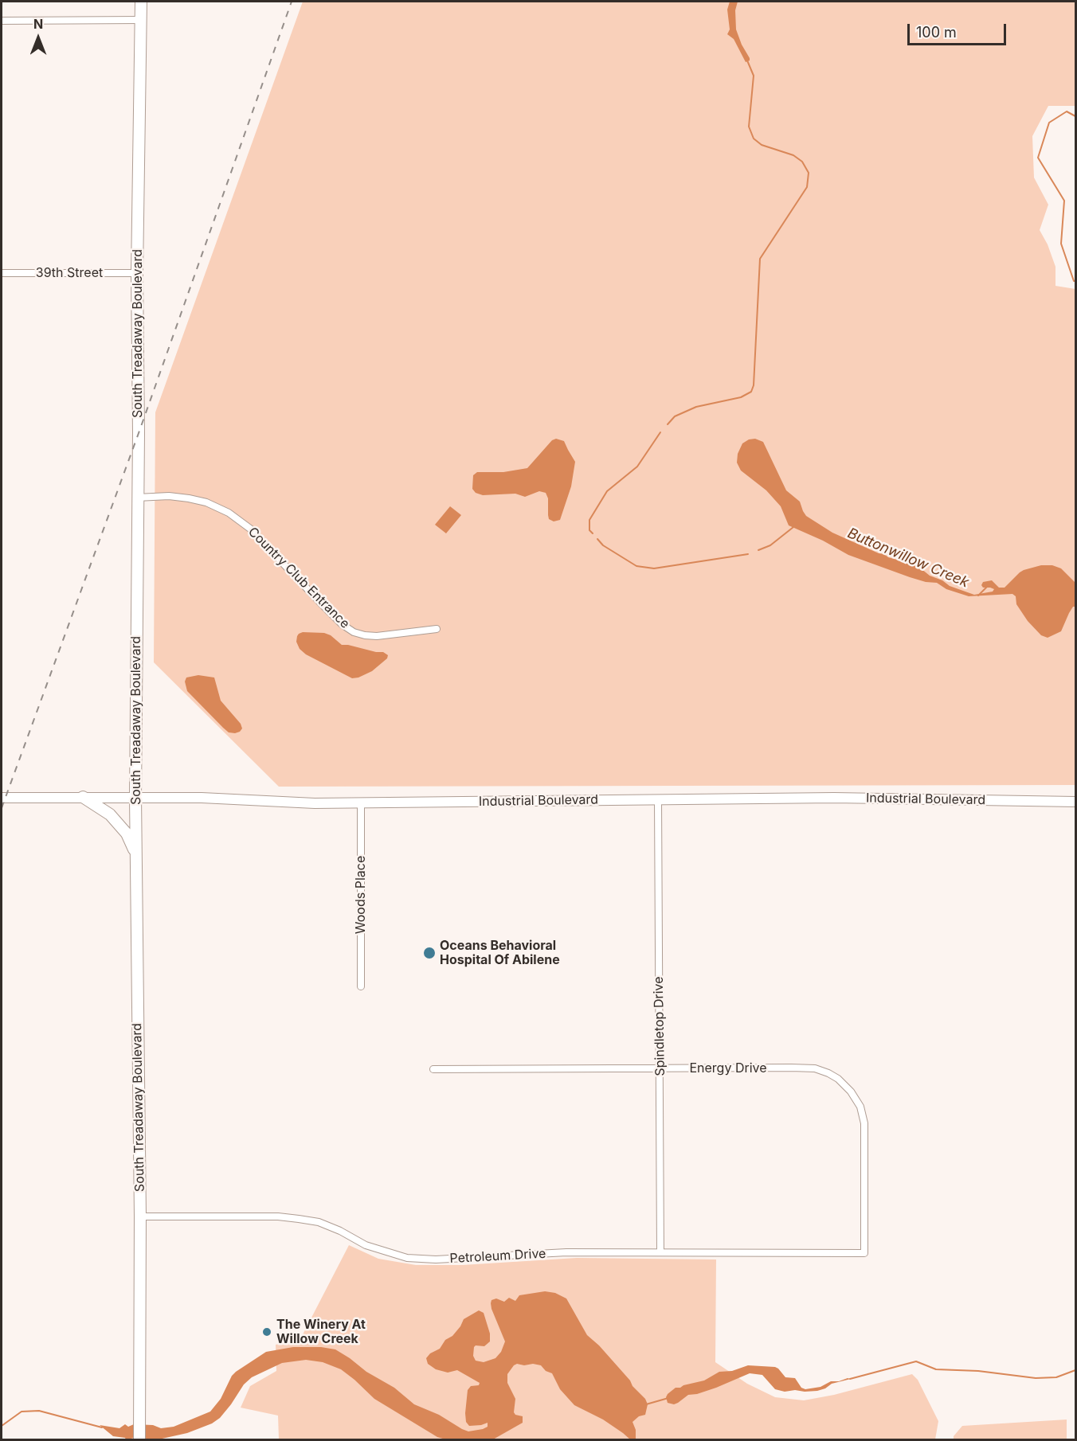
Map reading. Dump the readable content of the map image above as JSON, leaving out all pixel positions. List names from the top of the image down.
{
  "streets": {
    "main road": ["South Treadaway Boulevard", "Industrial Boulevard"],
    "street": [
      "39th Street",
      "Country Club Entrance",
      "Woods Place",
      "Spindletop Drive",
      "Energy Drive",
      "Petroleum Drive"
    ]
  },
  "crossings": [
    ["39th Street", "South Treadaway Boulevard"],
    ["South Treadaway Boulevard", "Country Club Entrance"],
    ["South Treadaway Boulevard", "Industrial Boulevard"],
    ["South Treadaway Boulevard", "Petroleum Drive"],
    ["Industrial Boulevard", "Woods Place"],
    ["Industrial Boulevard", "Spindletop Drive"],
    ["Spindletop Drive", "Energy Drive"],
    ["Spindletop Drive", "Petroleum Drive"],
    ["Energy Drive", "Petroleum Drive"]
  ],
  "water": ["Buttonwillow Creek"],
  "places": ["Oceans Behavioral Hospital Of Abilene", "The Winery At Willow Creek"],
  "scale_bar": "100 m",
  "north": "top"
}
